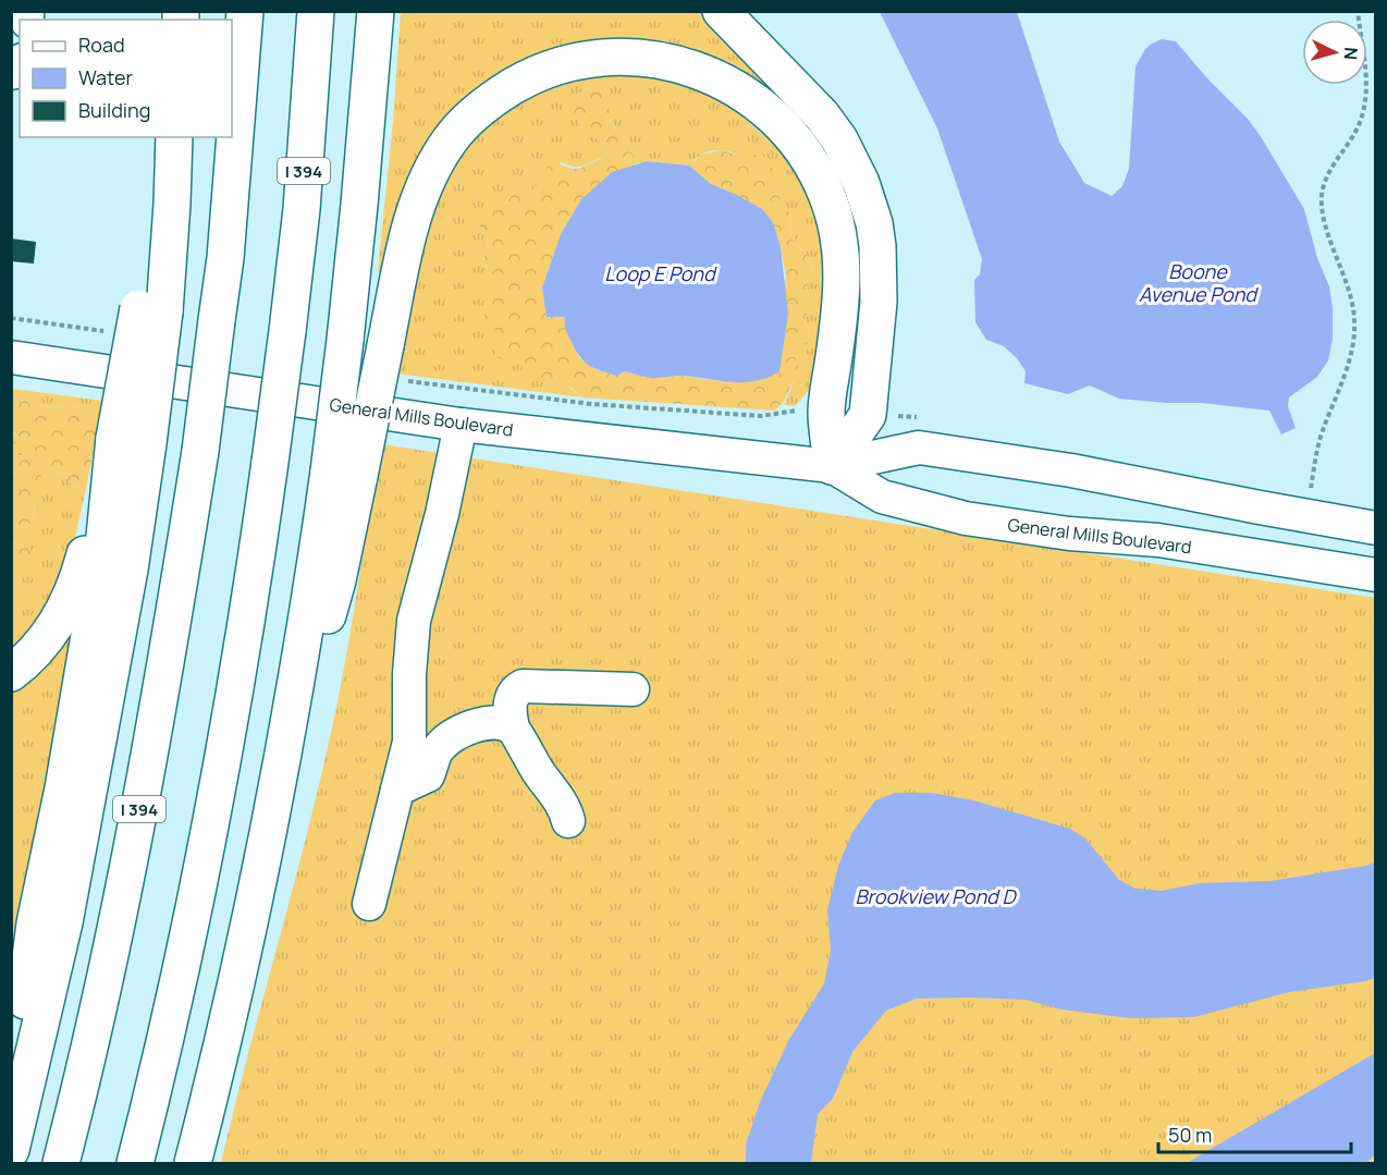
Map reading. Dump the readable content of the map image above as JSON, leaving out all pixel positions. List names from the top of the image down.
{
  "streets": {
    "highway": ["I 394"],
    "street": ["General Mills Boulevard"]
  },
  "water": ["Boone Avenue Pond", "Loop E Pond", "Brookview Pond D"],
  "legend": ["Road", "Water", "Building"],
  "scale_bar": "50 m",
  "north": "right"
}
